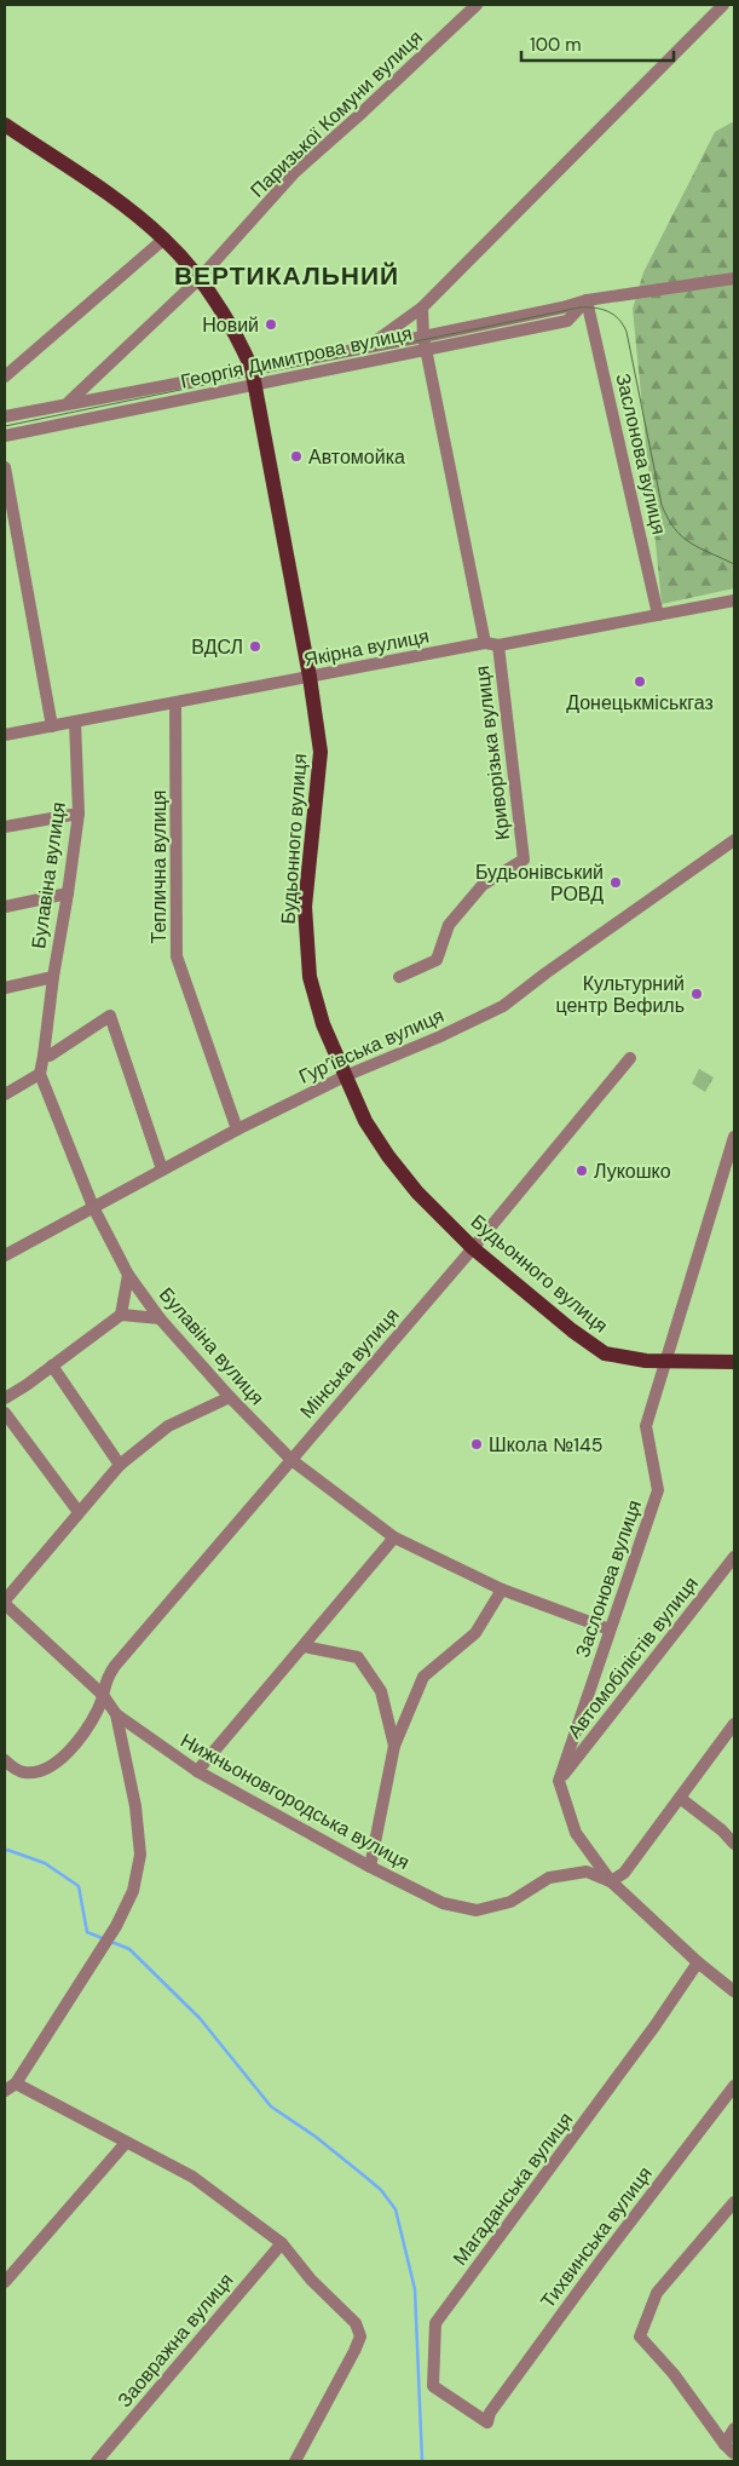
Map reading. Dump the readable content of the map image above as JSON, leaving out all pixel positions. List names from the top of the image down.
{
  "streets": {
    "main road": ["Будьонного вулиця"],
    "street": [
      "Паризької Комуни вулиця",
      "Георгія Димитрова вулиця",
      "Заслонова вулиця",
      "Якірна вулиця",
      "Криворізька вулиця",
      "Теплична вулиця",
      "Булавіна вулиця",
      "Гур’ївська вулиця",
      "Мінська вулиця",
      "Автомобілістів вулиця",
      "Нижньоновгородська вулиця",
      "Магаданська вулиця",
      "Тихвинська вулиця",
      "Заовражна вулиця"
    ]
  },
  "crossings": [
    ["Паризької Комуни вулиця", "Георгія Димитрова вулиця"],
    ["Паризької Комуни вулиця", "Будьонного вулиця"],
    ["Георгія Димитрова вулиця", "Заслонова вулиця"],
    ["Георгія Димитрова вулиця", "Криворізька вулиця"],
    ["Георгія Димитрова вулиця", "Будьонного вулиця"],
    ["Заслонова вулиця", "Якірна вулиця"],
    ["Заслонова вулиця", "Будьонного вулиця"],
    ["Заслонова вулиця", "Булавіна вулиця"],
    ["Заслонова вулиця", "Автомобілістів вулиця"],
    ["Якірна вулиця", "Криворізька вулиця"],
    ["Якірна вулиця", "Будьонного вулиця"],
    ["Якірна вулиця", "Теплична вулиця"],
    ["Якірна вулиця", "Булавіна вулиця"],
    ["Будьонного вулиця", "Гур’ївська вулиця"],
    ["Будьонного вулиця", "Мінська вулиця"],
    ["Теплична вулиця", "Гур’ївська вулиця"],
    ["Булавіна вулиця", "Гур’ївська вулиця"],
    ["Булавіна вулиця", "Мінська вулиця"],
    ["Мінська вулиця", "Нижньоновгородська вулиця"],
    ["Магаданська вулиця", "Тихвинська вулиця"]
  ],
  "districts": ["ВЕРТИКАЛЬНИЙ"],
  "places": [
    "Новий",
    "Автомойка",
    "ВДСЛ",
    "Донецькміськгаз",
    "Будьонівський РОВД",
    "Культурний центр Вефиль",
    "Лукошко",
    "Школа №145"
  ],
  "scale_bar": "100 m"
}
